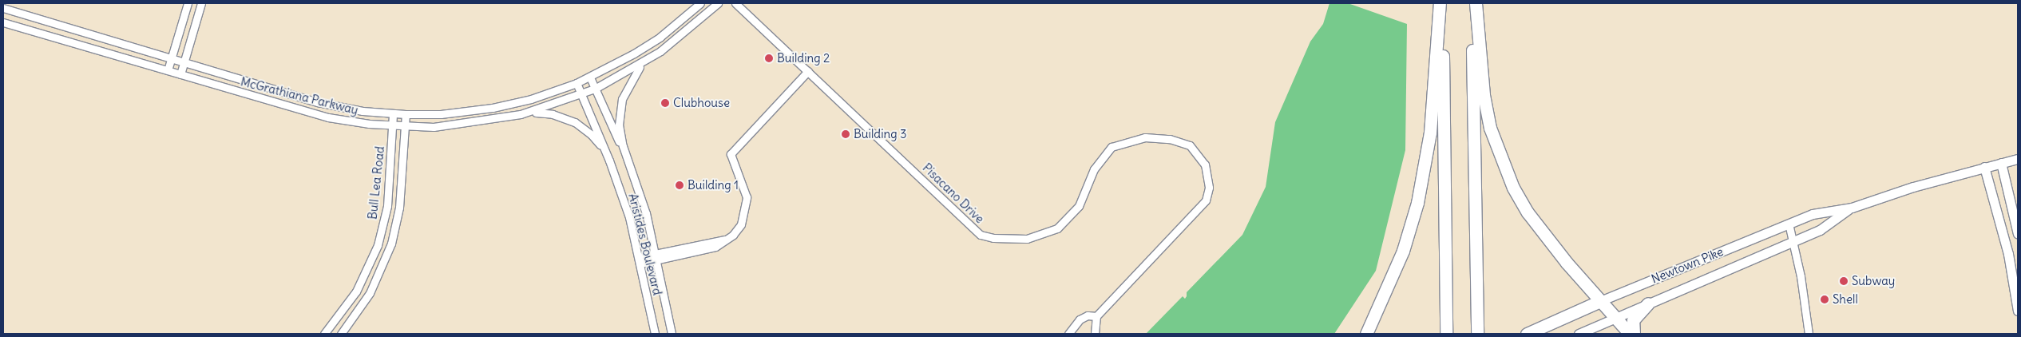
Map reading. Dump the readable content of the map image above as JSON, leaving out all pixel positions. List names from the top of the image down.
{
  "streets": {
    "highway": ["Newtown Pike"],
    "street": [
      "McGrathiana Parkway",
      "Bull Lea Road",
      "Pisacano Drive",
      "Aristides Boulevard"
    ]
  },
  "crossings": [
    ["McGrathiana Parkway", "Bull Lea Road"],
    ["McGrathiana Parkway", "Aristides Boulevard"]
  ],
  "places": [
    "Building 2",
    "Clubhouse",
    "Building 3",
    "Building 1",
    "Subway",
    "Shell"
  ]
}
